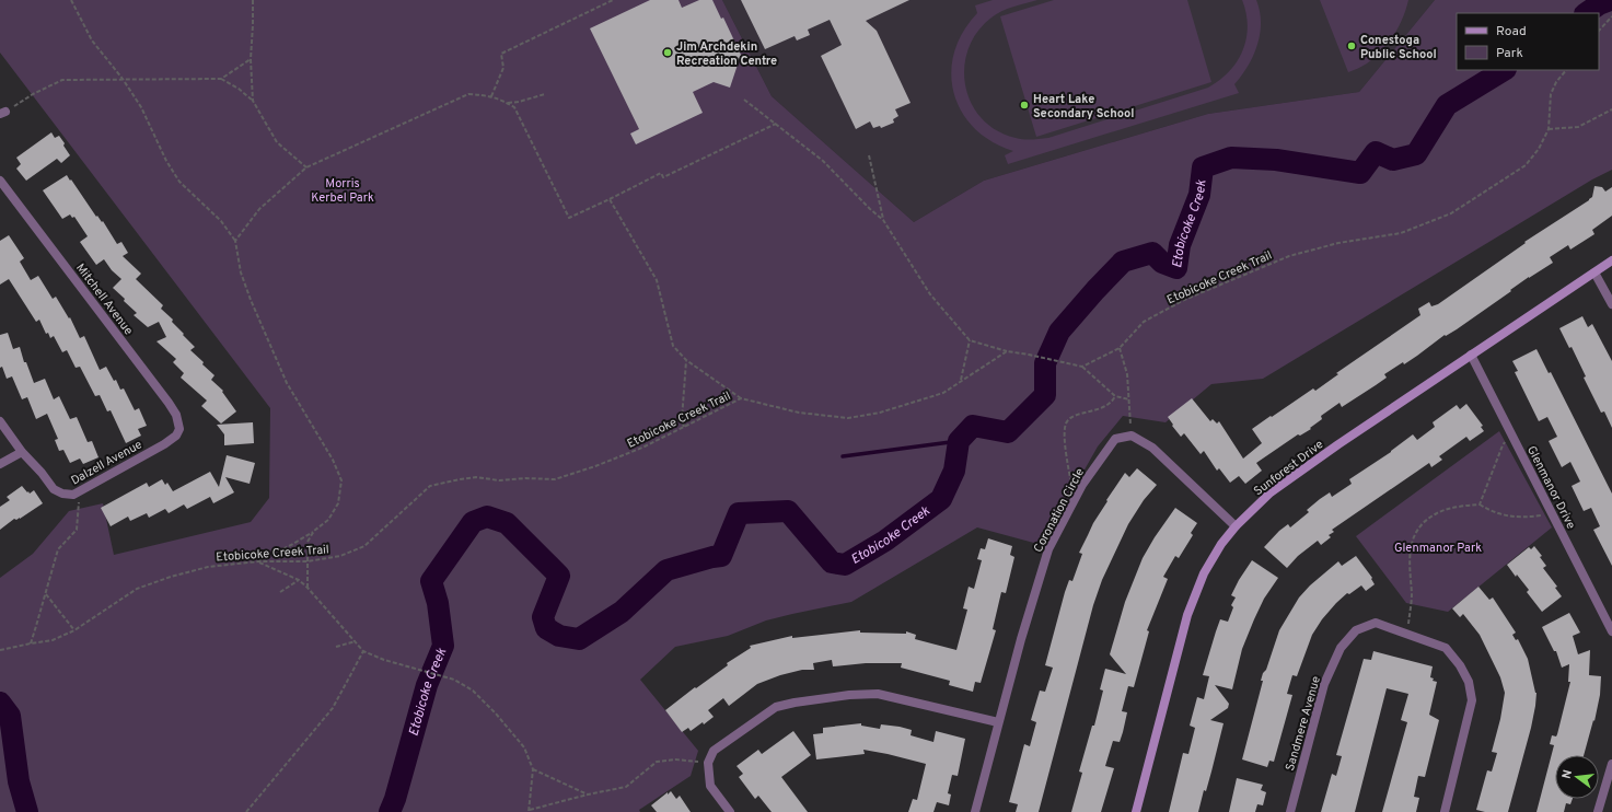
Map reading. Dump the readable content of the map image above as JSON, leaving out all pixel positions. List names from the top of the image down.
{
  "streets": {
    "street": [
      "Mitchell Avenue",
      "Dalzell Avenue",
      "Sunforest Drive",
      "Glenmanor Drive",
      "Coronation Circle",
      "Sandmere Avenue"
    ],
    "path": ["Etobicoke Creek Trail"]
  },
  "crossings": [
    ["Mitchell Avenue", "Dalzell Avenue"],
    ["Sunforest Drive", "Glenmanor Drive"]
  ],
  "water": ["Etobicoke Creek"],
  "parks": ["Morris Kerbel Park", "Glenmanor Park"],
  "places": ["Conestoga Public School", "Jim Archdekin Recreation Centre", "Heart Lake Secondary School"],
  "legend": ["Road", "Park"],
  "north": "left"
}
